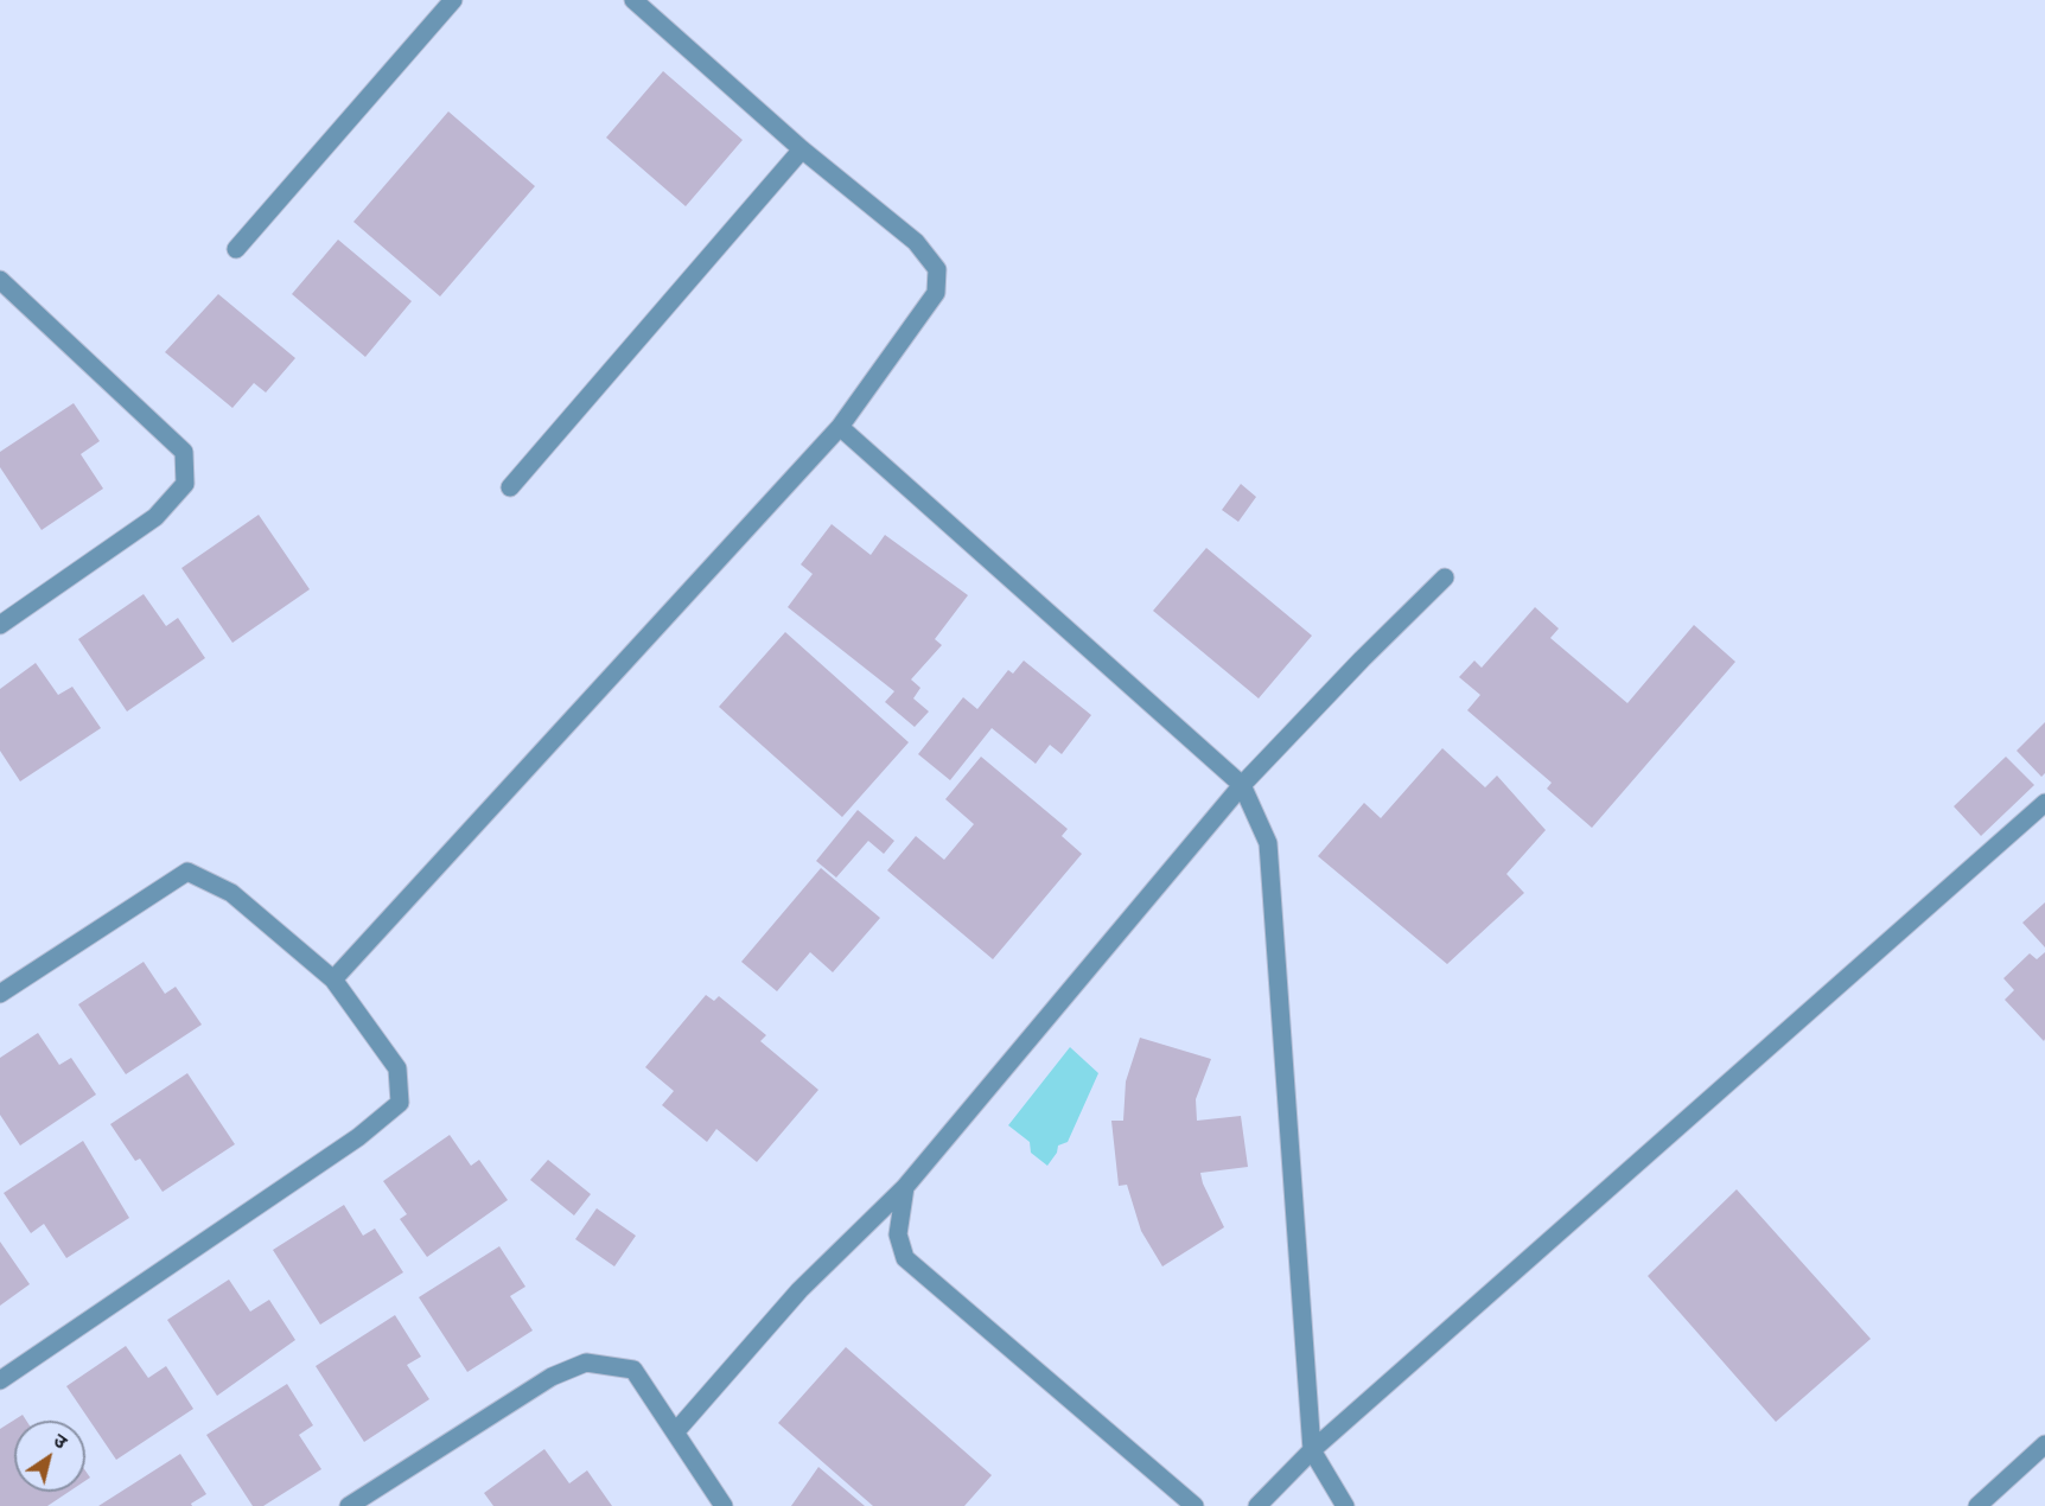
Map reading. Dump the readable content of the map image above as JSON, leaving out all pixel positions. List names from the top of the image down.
{
  "north": "top right"
}
